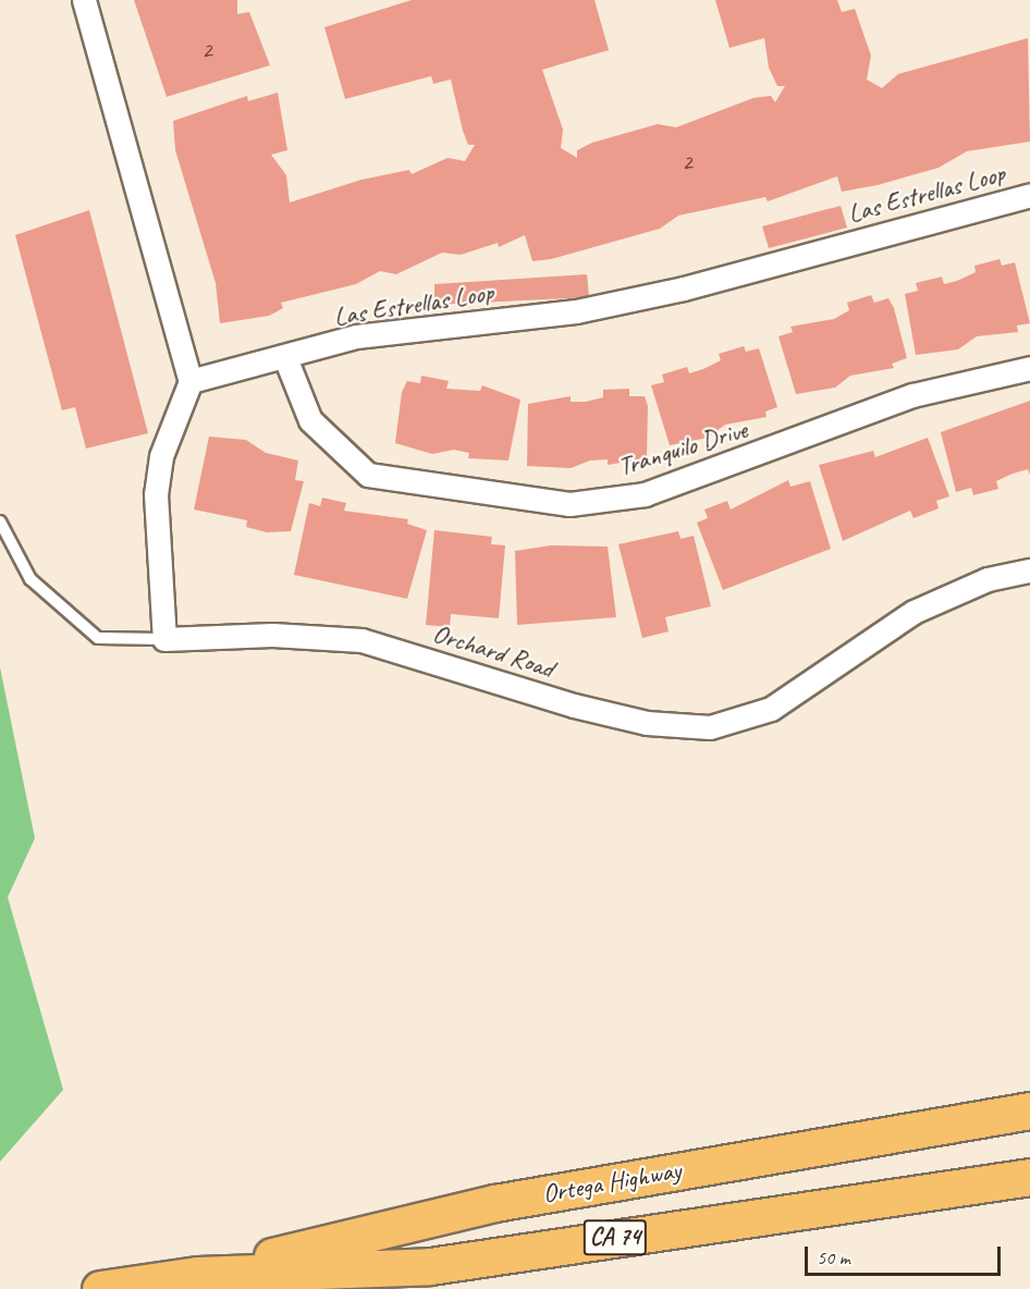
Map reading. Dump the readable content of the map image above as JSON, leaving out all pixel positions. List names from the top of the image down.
{
  "streets": {
    "main road": ["Ortega Highway", "CA 74"],
    "street": ["Las Estrellas Loop", "Tranquilo Drive", "Orchard Road"]
  },
  "crossings": [
    ["Las Estrellas Loop", "Tranquilo Drive"]
  ],
  "house_numbers": ["2", "2"],
  "scale_bar": "50 m"
}
